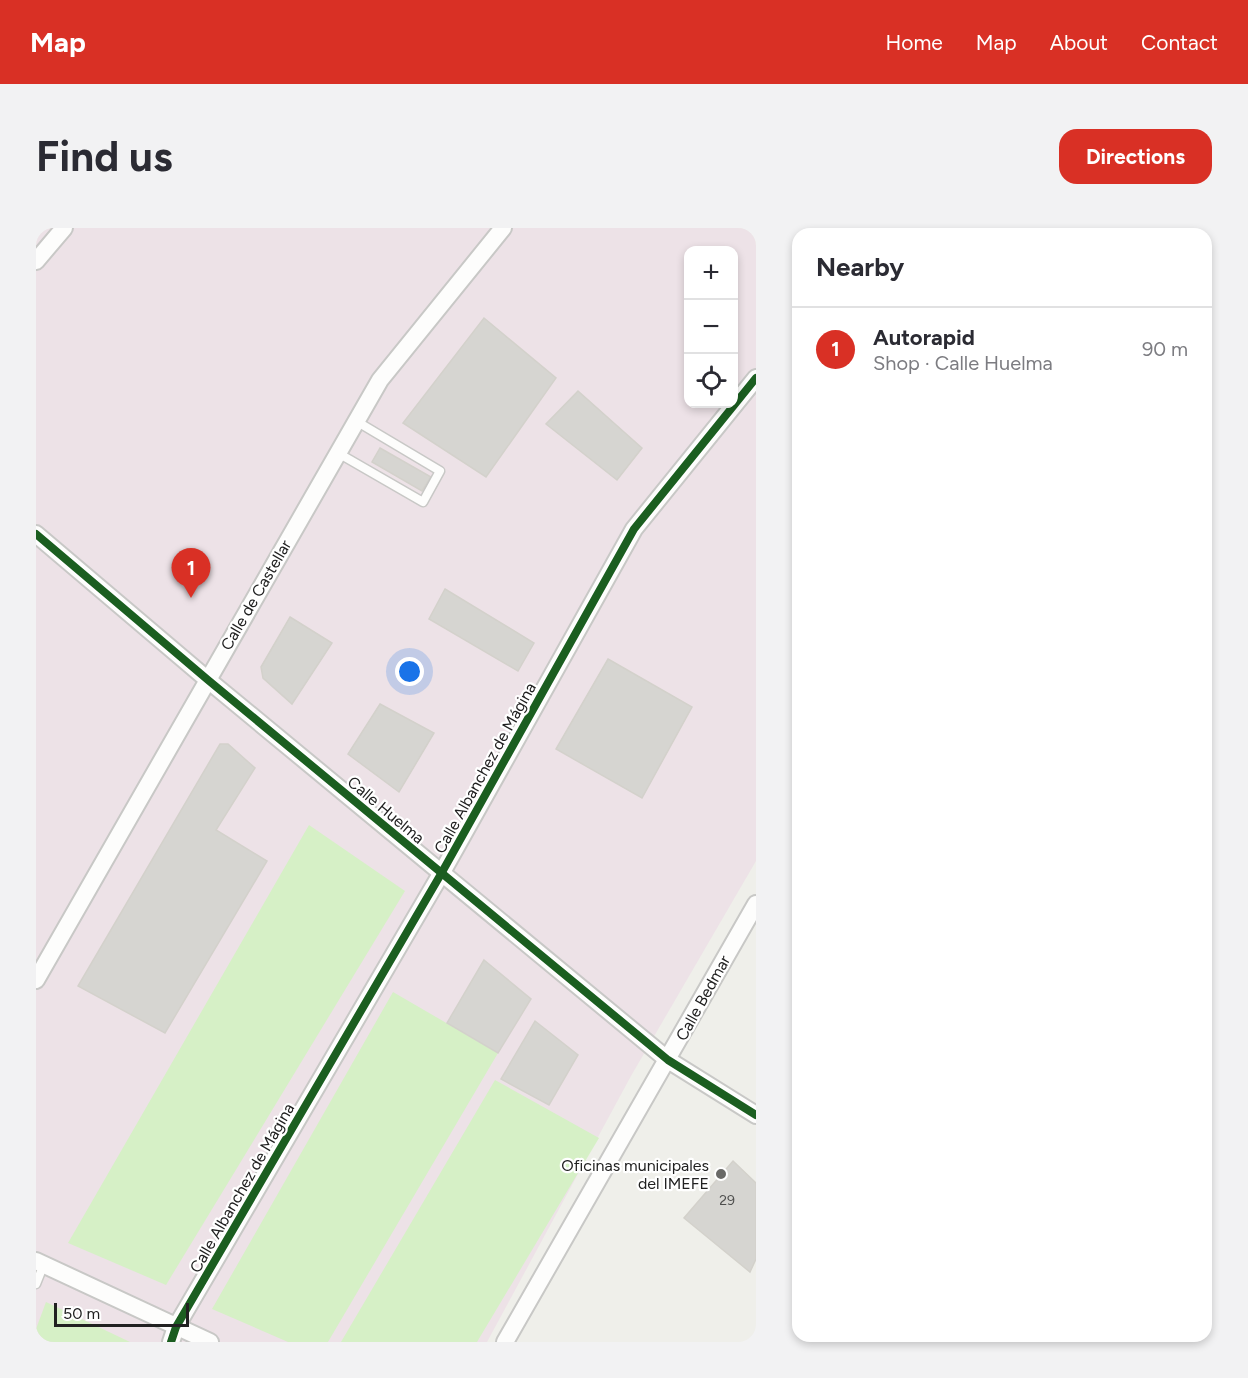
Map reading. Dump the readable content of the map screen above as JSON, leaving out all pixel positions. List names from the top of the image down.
{
  "streets": {
    "street": [
      "Calle de Castellar",
      "Calle Albanchez de Mágina",
      "Calle Huelma",
      "Calle Bedmar"
    ]
  },
  "crossings": [
    ["Calle de Castellar", "Calle Huelma"],
    ["Calle Albanchez de Mágina", "Calle Huelma"],
    ["Calle Huelma", "Calle Bedmar"]
  ],
  "places": ["Oficinas municipales del IMEFE"],
  "house_numbers": ["29"],
  "scale_bar": "50 m",
  "page": {
    "header": "Map",
    "nav": [
      "Home",
      "Map",
      "About",
      "Contact"
    ],
    "buttons": "Directions",
    "title": "Find us",
    "heading": "Nearby",
    "map_buttons": ["+", "−"],
    "list": [
      {
        "mark": "1",
        "name": "Autorapid",
        "note": "Shop · Calle Huelma",
        "value": "90 m"
      }
    ],
    "pins": "1",
    "scale": "50 m"
  }
}
